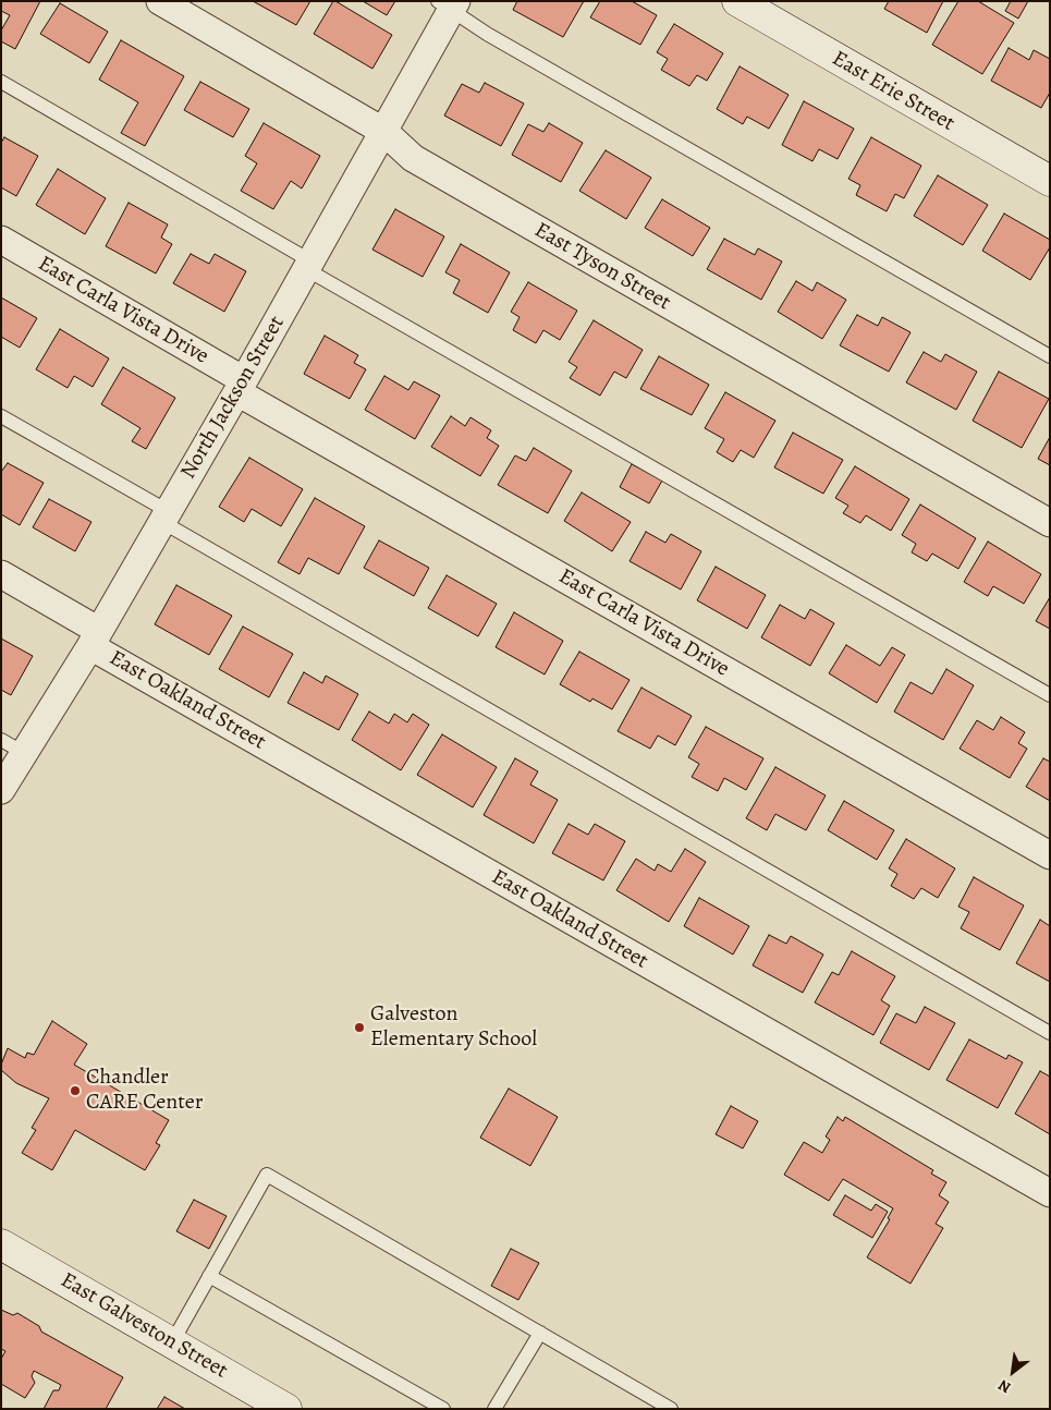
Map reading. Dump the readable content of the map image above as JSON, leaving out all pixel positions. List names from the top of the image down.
{
  "streets": {
    "street": [
      "East Erie Street",
      "East Tyson Street",
      "East Carla Vista Drive",
      "North Jackson Street",
      "East Oakland Street",
      "East Galveston Street"
    ]
  },
  "crossings": [
    ["East Tyson Street", "North Jackson Street"],
    ["East Carla Vista Drive", "North Jackson Street"],
    ["North Jackson Street", "East Oakland Street"]
  ],
  "places": ["Galveston Elementary School", "Chandler CARE Center"],
  "north": "bottom left"
}
